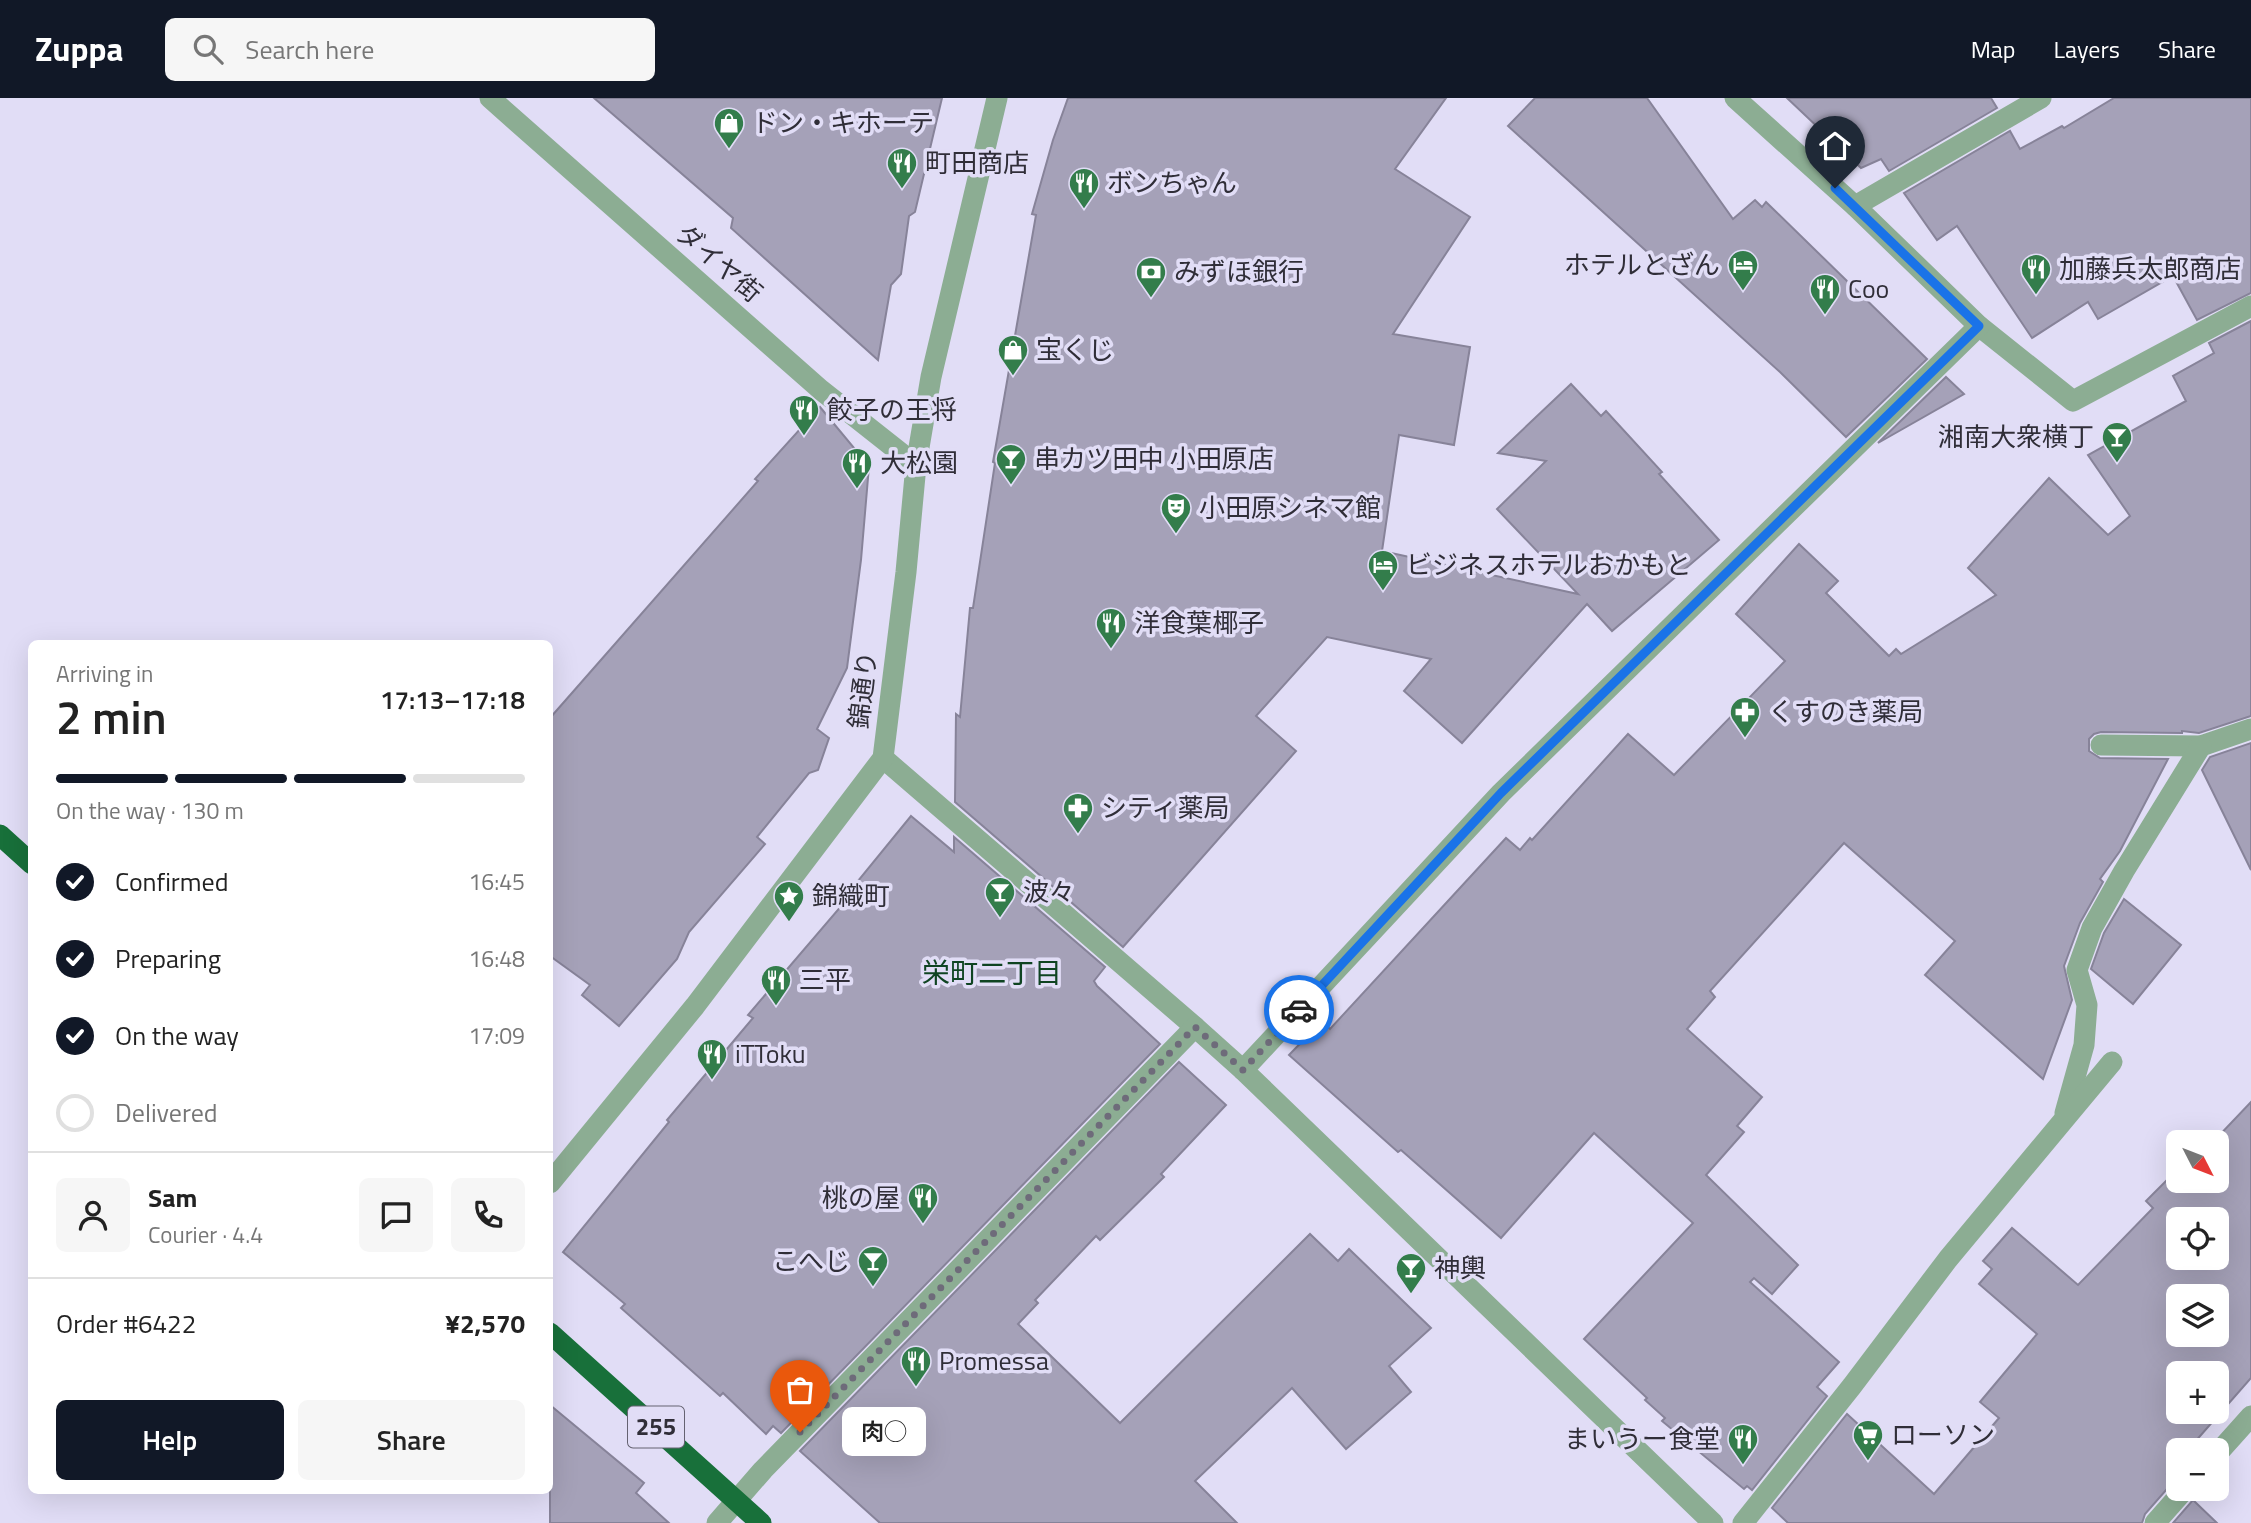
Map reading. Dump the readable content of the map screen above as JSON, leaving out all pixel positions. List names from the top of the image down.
{
  "streets": {
    "highway": ["255"],
    "street": ["ダイヤ街", "錦通り"]
  },
  "crossings": [
    ["ダイヤ街", "錦通り"]
  ],
  "districts": ["栄町二丁目"],
  "places": {
    "shop": ["ドン・キホーテ", "宝くじ"],
    "restaurant": [
      "町田商店",
      "ボンちゃん",
      "加藤兵太郎商店",
      "Coo",
      "餃子の王将",
      "大松園",
      "洋食葉椰子",
      "三平",
      "iTToku",
      "桃の屋",
      "Promessa",
      "まいうー食堂"
    ],
    "hotel": ["ホテルとざん", "ビジネスホテルおかもと"],
    "bank": ["みずほ銀行"],
    "bar": [
      "湘南大衆横丁",
      "串カツ田中 小田原店",
      "波々",
      "こへじ",
      "神輿"
    ],
    "theatre": ["小田原シネマ館"],
    "pharmacy": ["くすのき薬局", "シティ薬局"],
    "place": ["錦織町"],
    "other": ["肉◯"],
    "supermarket": ["ローソン"]
  },
  "north": "bottom right",
  "page": {
    "header": "Zuppa",
    "search": "Search here",
    "nav": ["Map", "Layers", "Share"],
    "heading": ["2 min", "Arriving in", "17:13–17:18"],
    "panel": [
      "Sam",
      "Courier · 4.4",
      "Order #6422",
      "¥2,570"
    ],
    "bar": "On the way · 130 m",
    "list": [
      ["Confirmed", "16:45"],
      ["Preparing", "16:48"],
      ["On the way", "17:09"],
      "Delivered"
    ],
    "map_buttons": ["+", "−"],
    "buttons": ["Help", "Share"],
    "bubble": "肉◯"
  }
}
